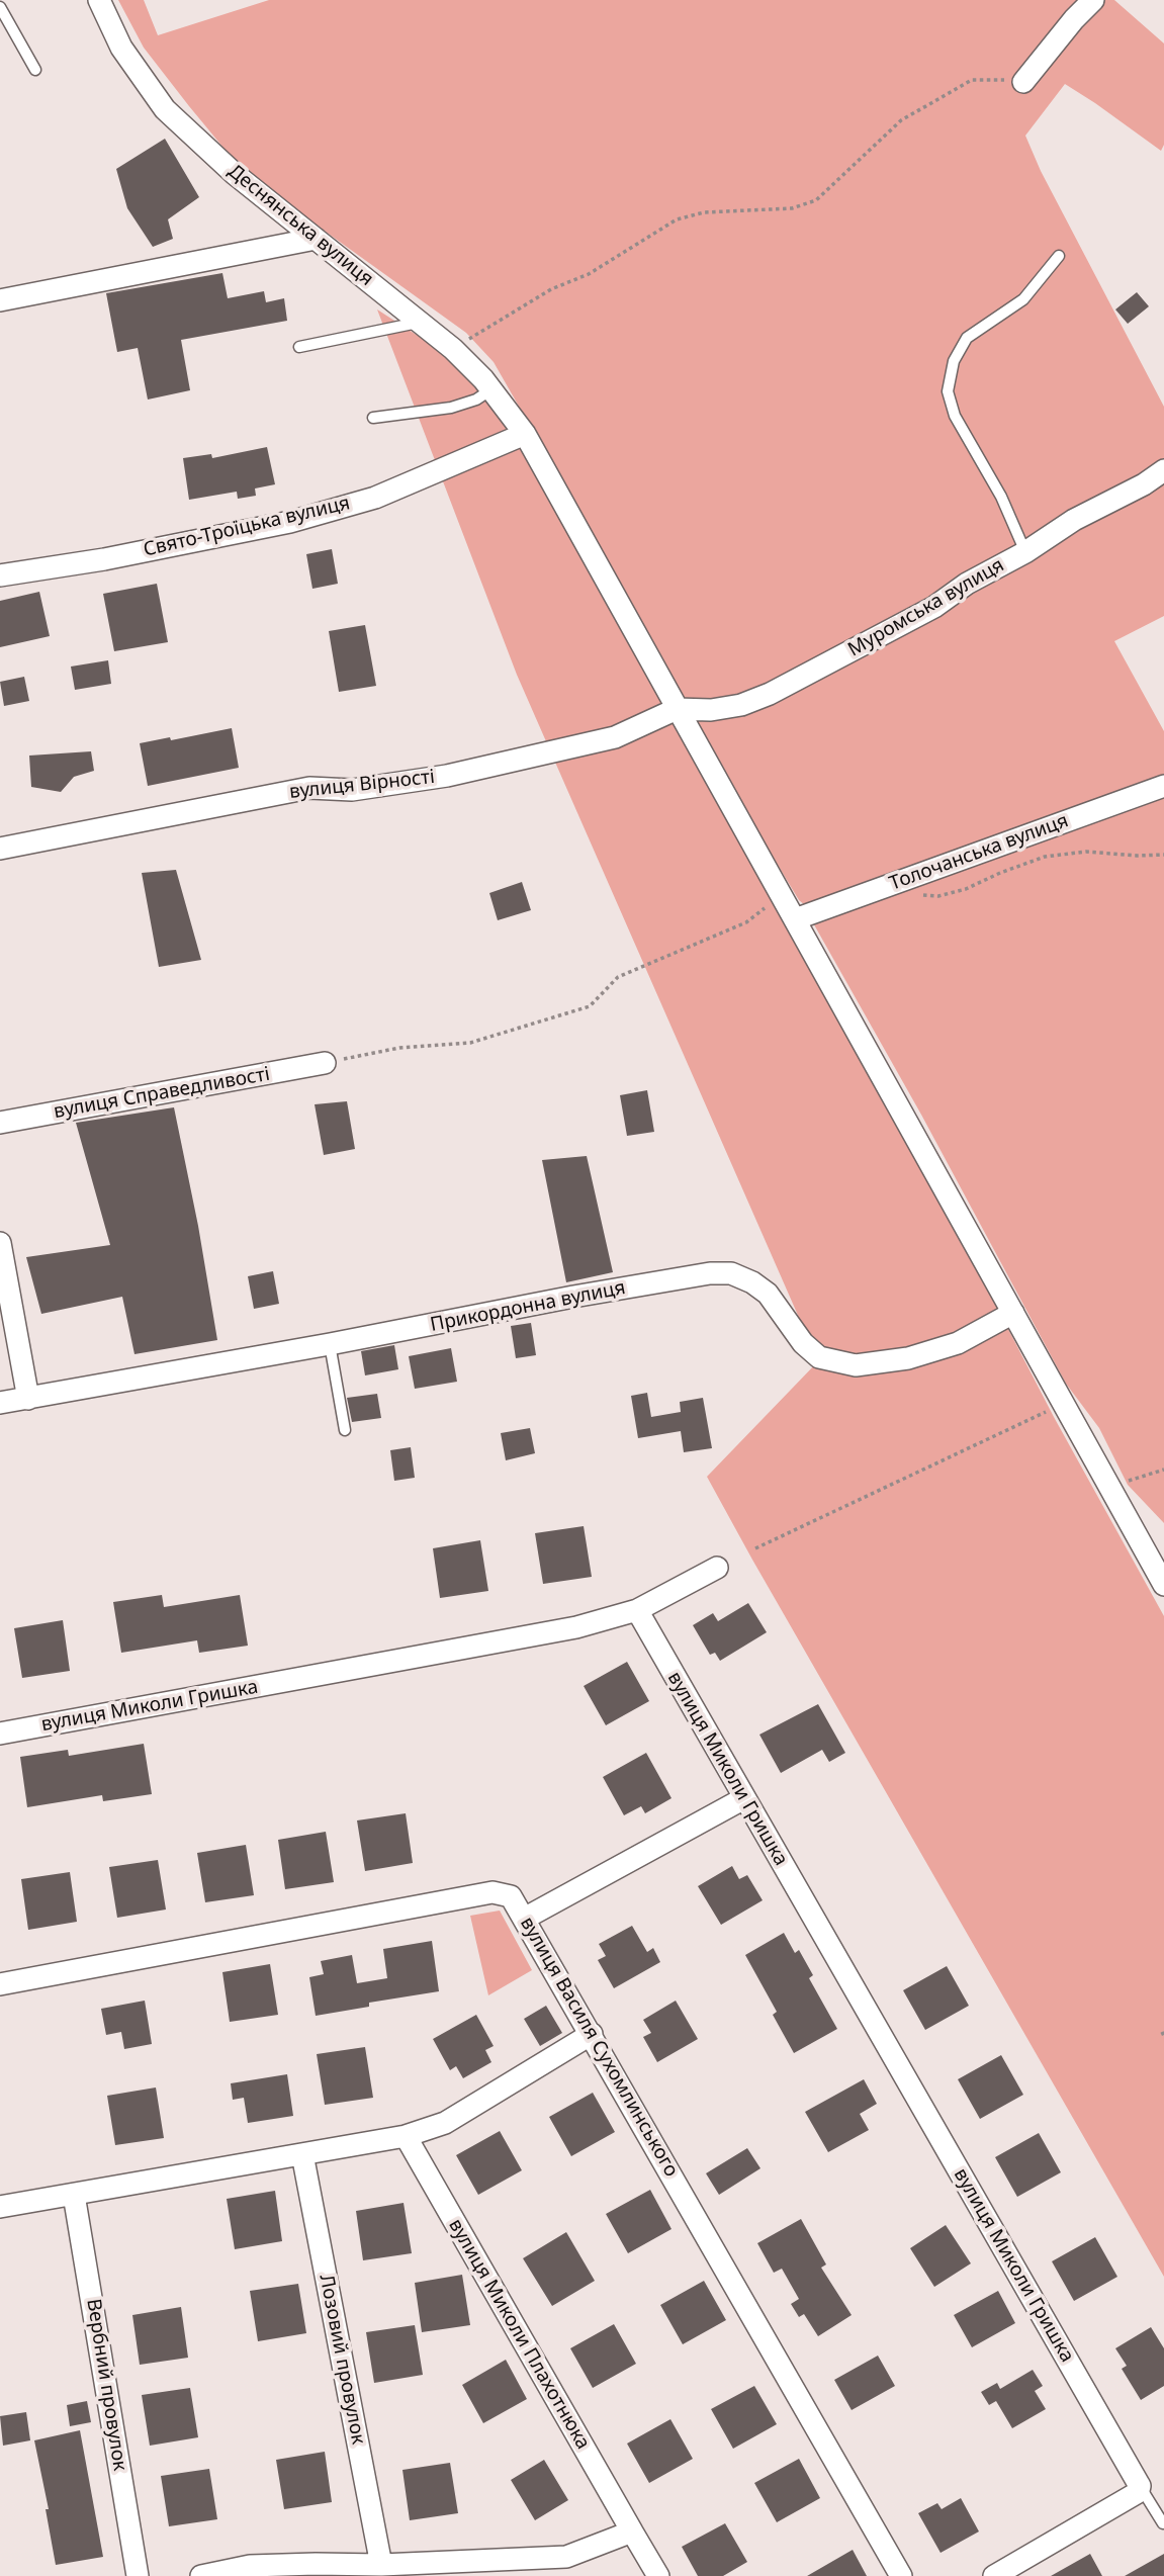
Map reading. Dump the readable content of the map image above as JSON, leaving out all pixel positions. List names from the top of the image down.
{
  "streets": {
    "street": [
      "Деснянська вулиця",
      "Свято-Троїцька вулиця",
      "Муромська вулиця",
      "вулиця Вірності",
      "Толочанська вулиця",
      "вулиця Справедливості",
      "Прикордонна вулиця",
      "вулиця Миколи Гришка",
      "вулиця Василя Сухомлинського",
      "вулиця Миколи Плахотнюка",
      "Лозовий провулок",
      "Вербний провулок"
    ]
  },
  "crossings": [
    ["Деснянська вулиця", "Свято-Троїцька вулиця"],
    ["Деснянська вулиця", "Муромська вулиця"],
    ["Деснянська вулиця", "вулиця Вірності"],
    ["Деснянська вулиця", "Толочанська вулиця"],
    ["Деснянська вулиця", "Прикордонна вулиця"],
    ["Муромська вулиця", "вулиця Вірності"]
  ]
}
